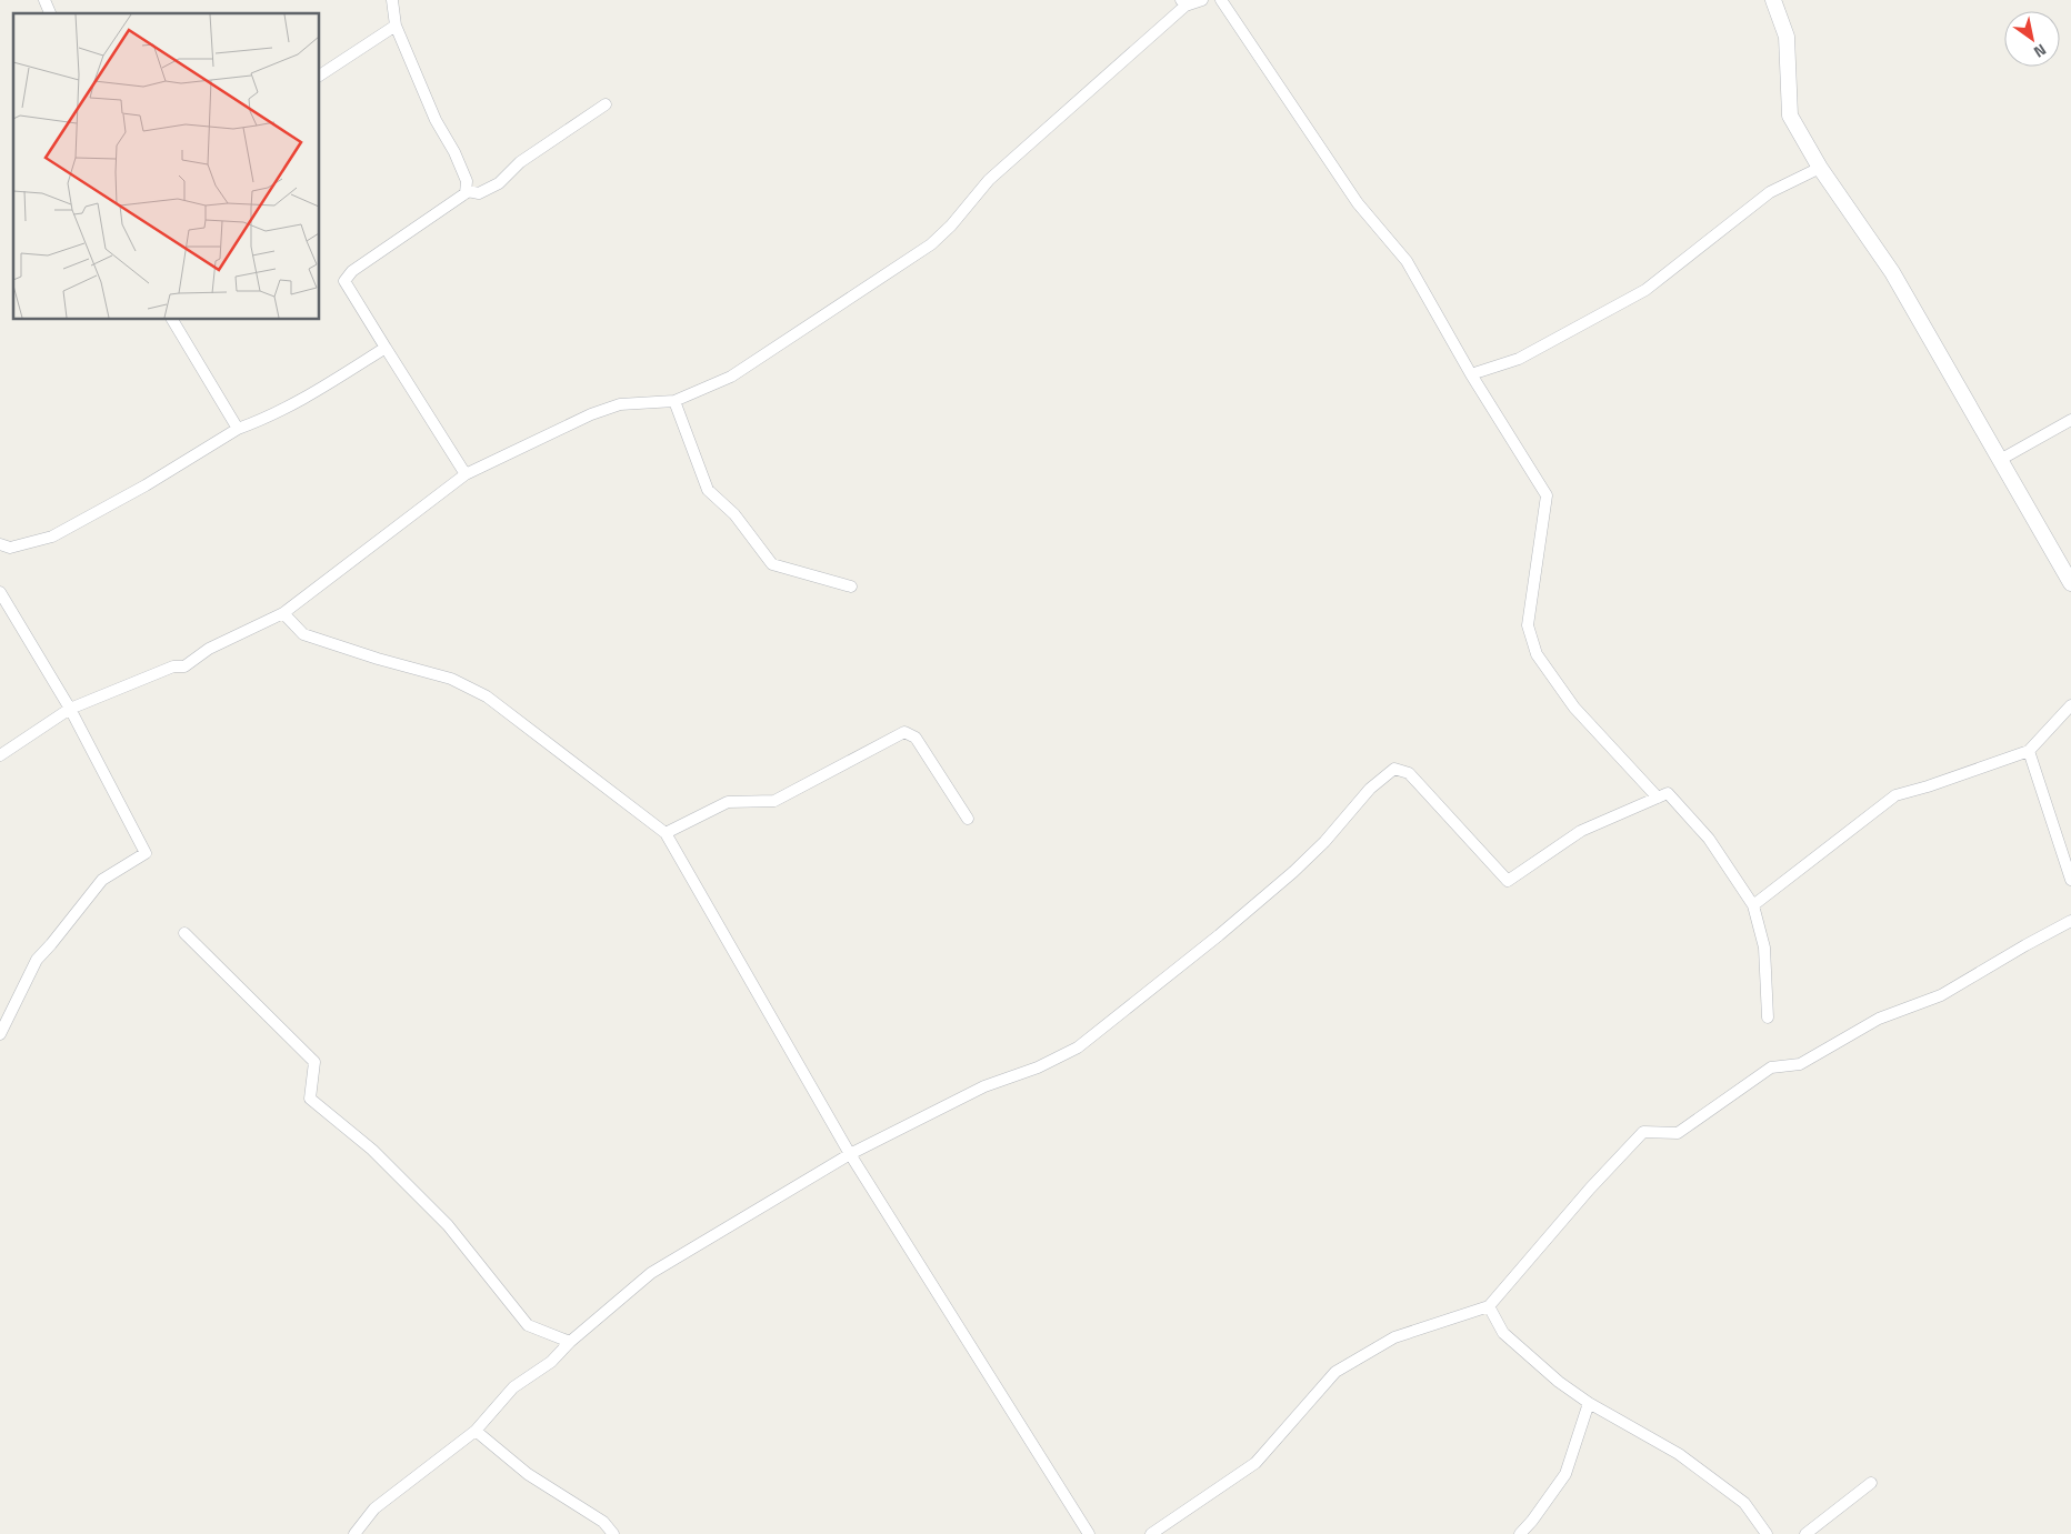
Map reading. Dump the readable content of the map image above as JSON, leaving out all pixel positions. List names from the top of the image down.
{
  "north": "bottom right"
}
